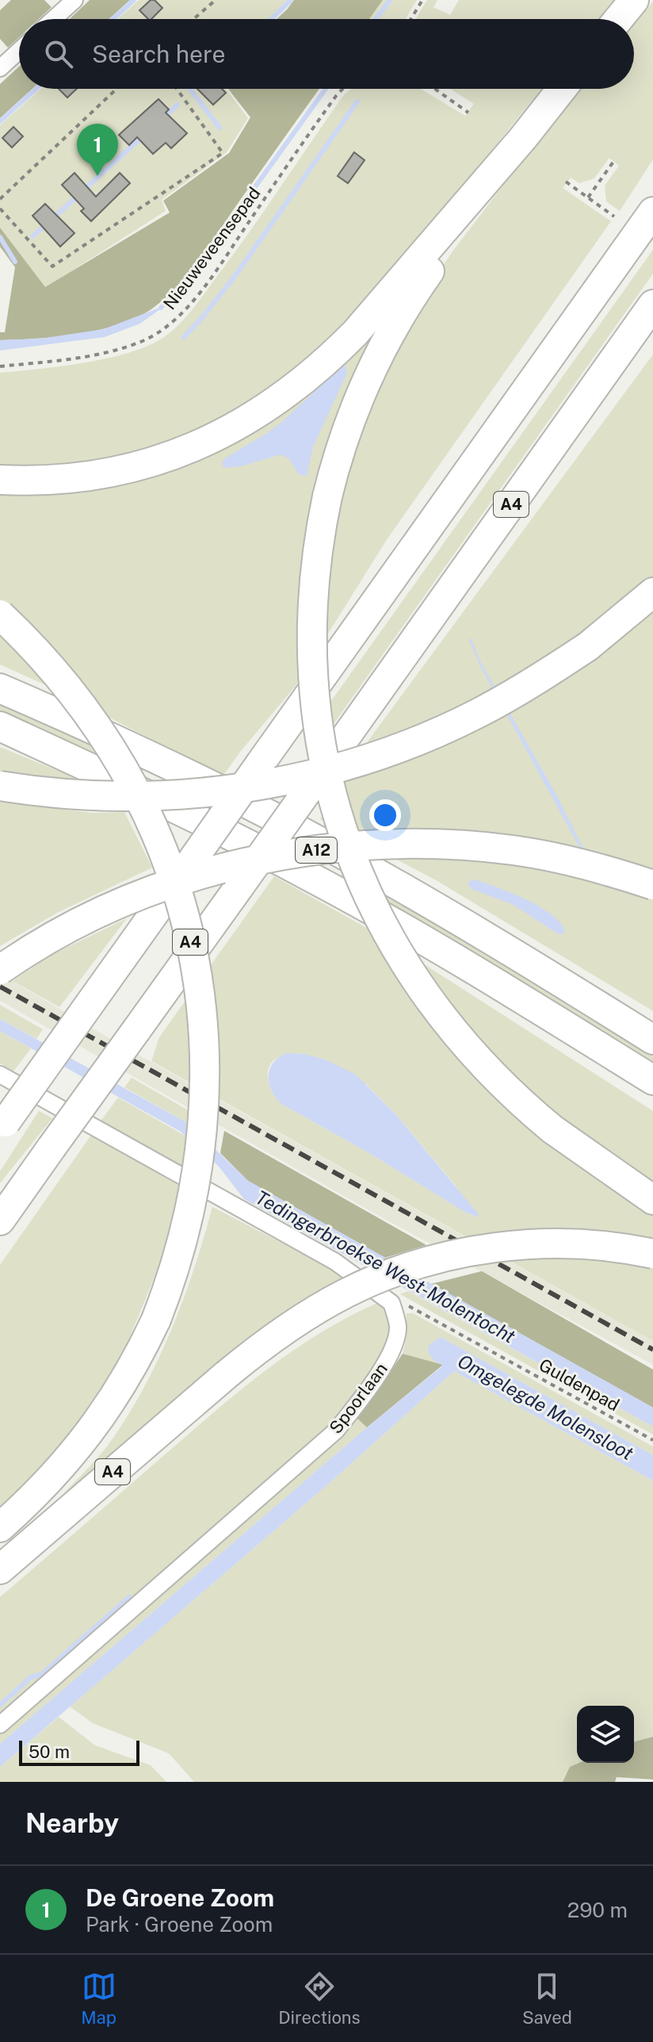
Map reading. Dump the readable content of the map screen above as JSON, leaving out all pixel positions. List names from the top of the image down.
{
  "streets": {
    "highway": ["A4", "A12"],
    "street": ["Spoorlaan"],
    "path": ["Nieuweveensepad", "Guldenpad"]
  },
  "crossings": [
    ["Guldenpad", "Spoorlaan"]
  ],
  "water": ["Tedingerbroekse West-Molentocht", "Omgelegde Molensloot"],
  "scale_bar": "50 m",
  "page": {
    "search": "Search here",
    "pins": "1",
    "scale": "50 m",
    "heading": "Nearby",
    "list": [
      {
        "mark": "1",
        "name": "De Groene Zoom",
        "note": "Park · Groene Zoom",
        "value": "290 m"
      }
    ],
    "nav": ["Map", "Directions", "Saved"]
  }
}
